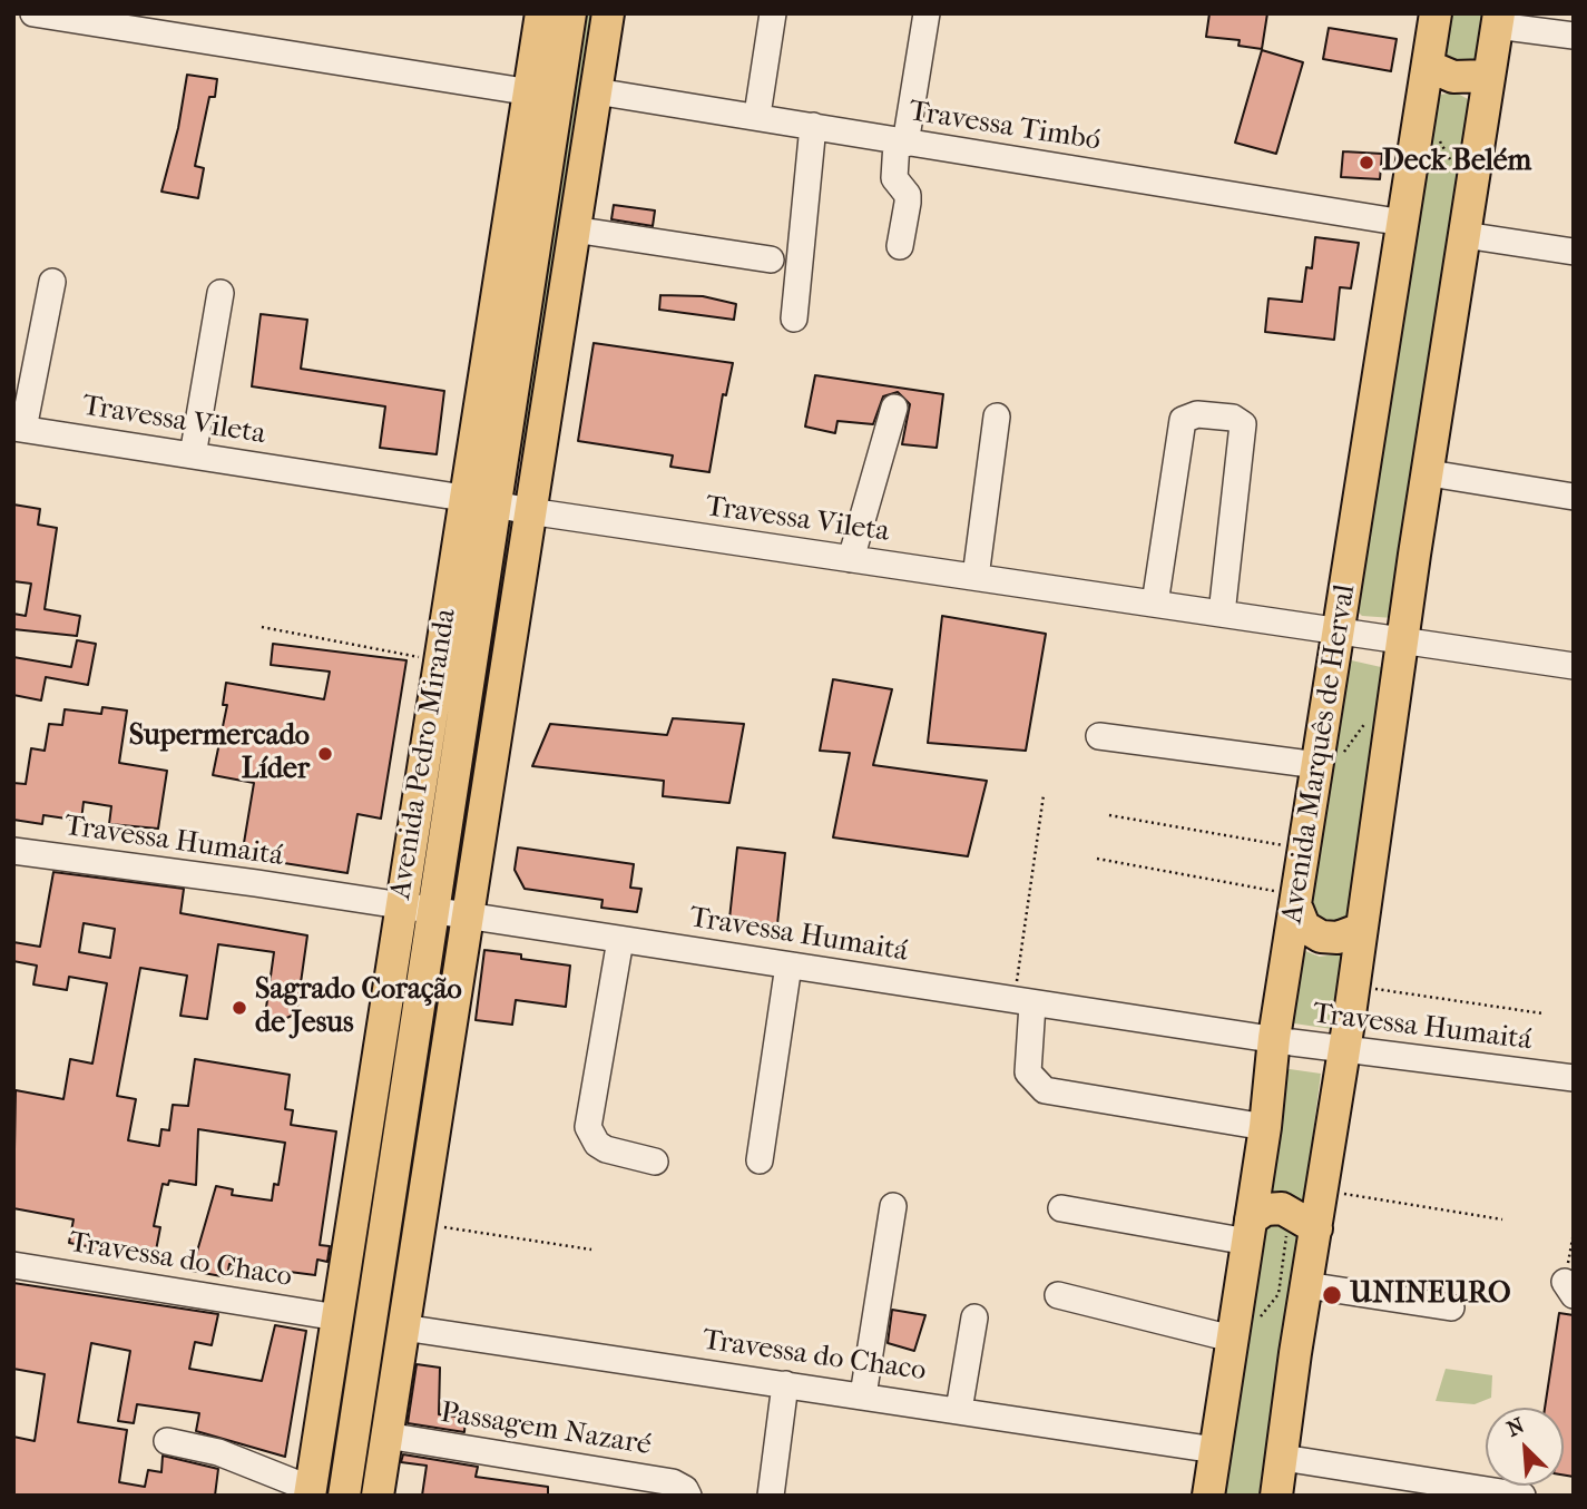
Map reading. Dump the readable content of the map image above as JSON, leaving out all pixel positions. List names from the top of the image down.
{
  "streets": {
    "main road": ["Avenida Pedro Miranda", "Avenida Marquês de Herval"],
    "street": [
      "Travessa Timbó",
      "Travessa Vileta",
      "Travessa Humaitá",
      "Travessa do Chaco",
      "Passagem Nazaré"
    ]
  },
  "crossings": [
    ["Travessa Timbó", "Avenida Marquês de Herval"],
    ["Travessa Vileta", "Avenida Pedro Miranda"],
    ["Travessa Vileta", "Avenida Marquês de Herval"],
    ["Avenida Pedro Miranda", "Travessa Humaitá"],
    ["Avenida Pedro Miranda", "Travessa do Chaco"],
    ["Avenida Marquês de Herval", "Travessa Humaitá"],
    ["Avenida Marquês de Herval", "Travessa do Chaco"]
  ],
  "places": [
    "Deck Belém",
    "Supermercado Líder",
    "Sagrado Coração de Jesus",
    "UNINEURO"
  ],
  "north": "top left"
}
